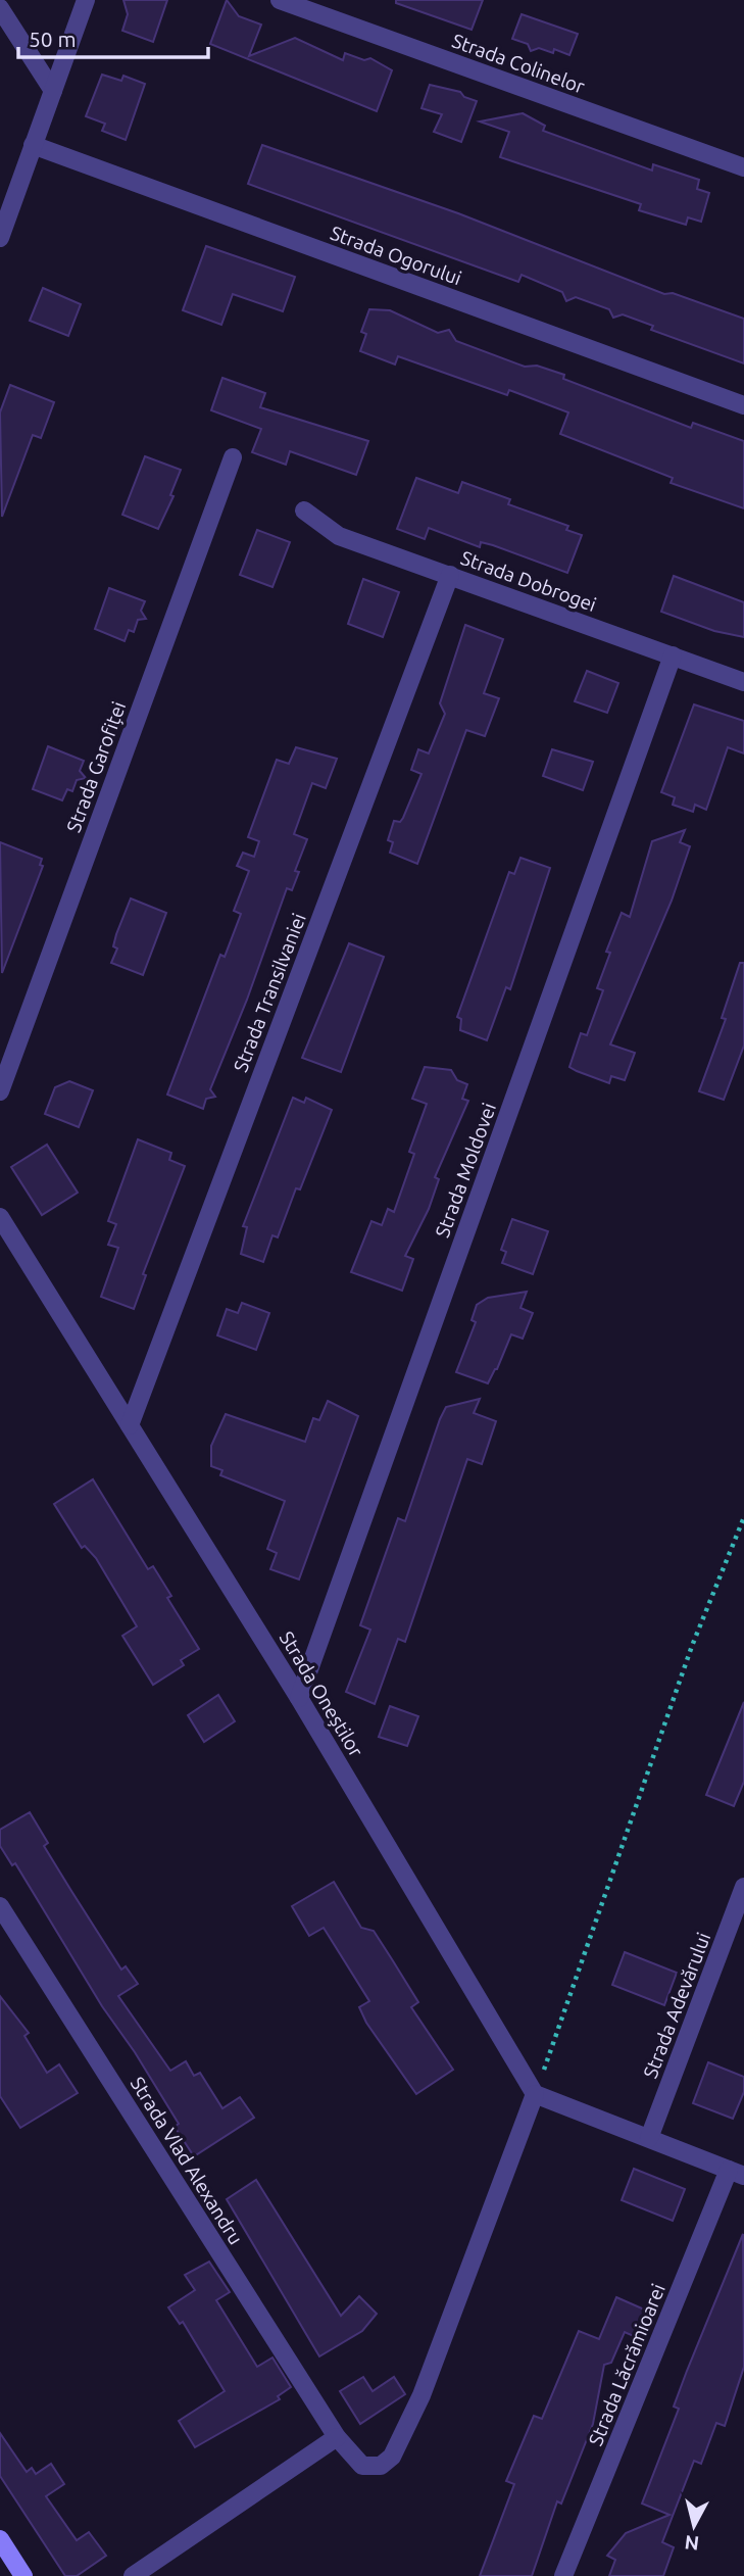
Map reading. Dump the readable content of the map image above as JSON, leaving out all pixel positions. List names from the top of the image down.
{
  "streets": {
    "street": [
      "Strada Colinelor",
      "Strada Ogorului",
      "Strada Dobrogei",
      "Strada Garofiței",
      "Strada Transilvaniei",
      "Strada Moldovei",
      "Strada Oneștilor",
      "Strada Adevărului",
      "Strada Vlad Alexandru",
      "Strada Lăcrămioarei"
    ]
  },
  "crossings": [
    ["Strada Dobrogei", "Strada Transilvaniei"],
    ["Strada Dobrogei", "Strada Moldovei"],
    ["Strada Transilvaniei", "Strada Oneștilor"],
    ["Strada Moldovei", "Strada Oneștilor"],
    ["Strada Oneștilor", "Strada Vlad Alexandru"]
  ],
  "scale_bar": "50 m",
  "north": "bottom"
}
